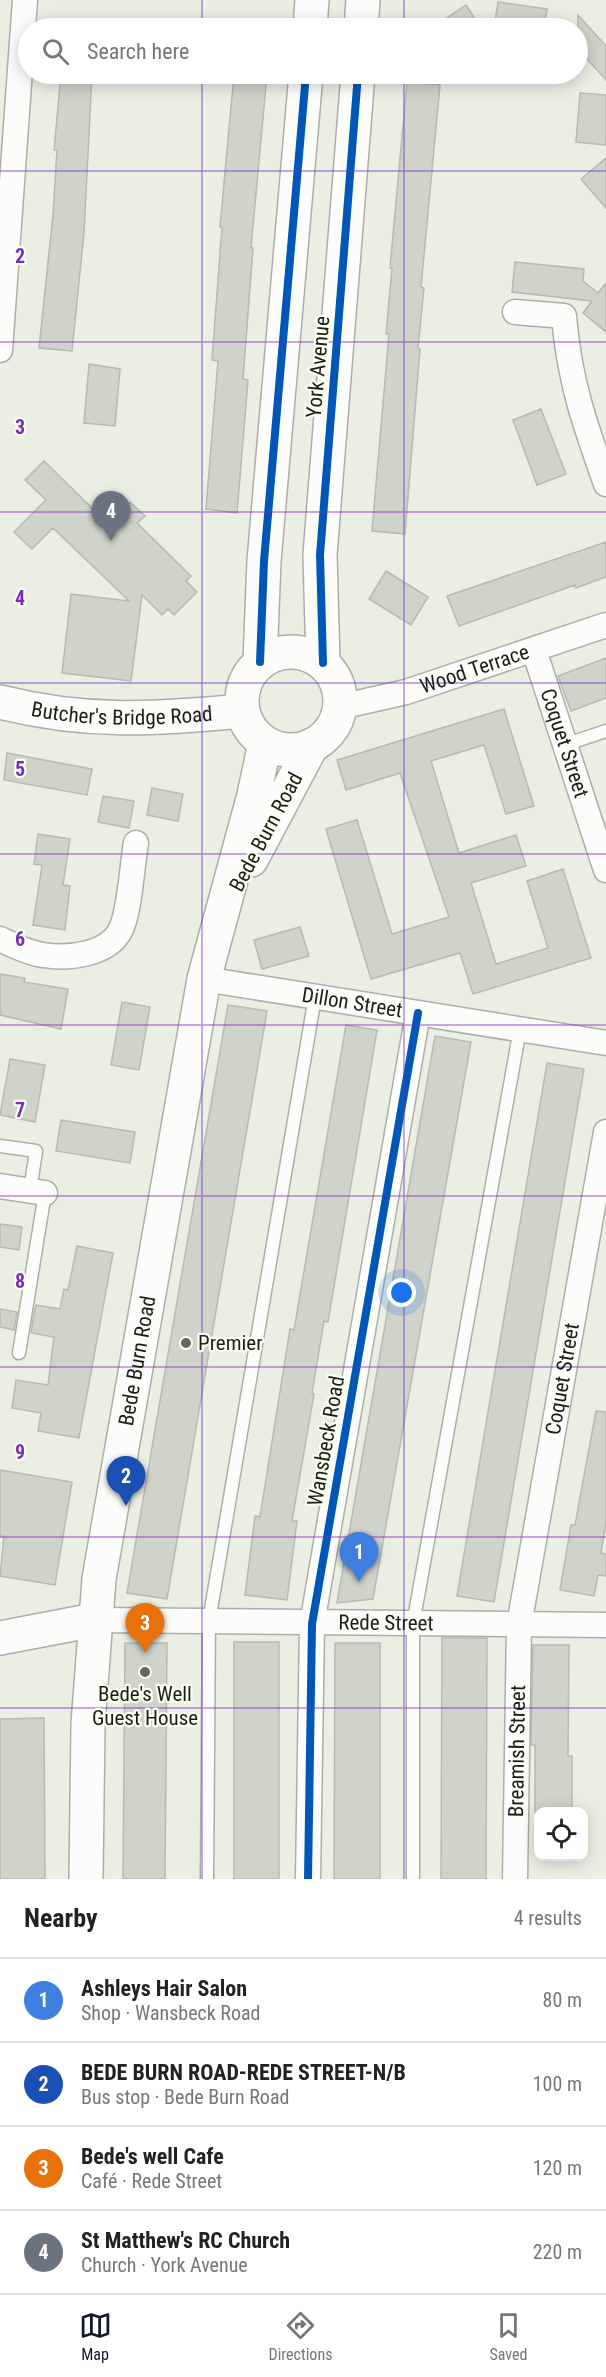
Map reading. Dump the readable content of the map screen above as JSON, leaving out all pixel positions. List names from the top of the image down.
{
  "streets": {
    "main road": ["York Avenue", "Butcher's Bridge Road", "Bede Burn Road"],
    "street": [
      "Wood Terrace",
      "Coquet Street",
      "Dillon Street",
      "Wansbeck Road",
      "Rede Street",
      "Breamish Street"
    ]
  },
  "crossings": [
    ["York Avenue", "Wood Terrace"],
    ["York Avenue", "Butcher's Bridge Road"],
    ["York Avenue", "Bede Burn Road"],
    ["Wood Terrace", "Butcher's Bridge Road"],
    ["Wood Terrace", "Coquet Street"],
    ["Wood Terrace", "Bede Burn Road"],
    ["Butcher's Bridge Road", "Bede Burn Road"],
    ["Coquet Street", "Rede Street"],
    ["Coquet Street", "Breamish Street"],
    ["Bede Burn Road", "Dillon Street"],
    ["Bede Burn Road", "Rede Street"],
    ["Dillon Street", "Wansbeck Road"],
    ["Wansbeck Road", "Rede Street"],
    ["Rede Street", "Breamish Street"]
  ],
  "places": ["Premier", "Bede's Well Guest House"],
  "page": {
    "search": "Search here",
    "pins": [
      "4",
      "2",
      "1",
      "3"
    ],
    "heading": ["Nearby", "4 results"],
    "list": [
      {
        "mark": "1",
        "name": "Ashleys Hair Salon",
        "note": "Shop · Wansbeck Road",
        "value": "80 m"
      },
      {
        "mark": "2",
        "name": "BEDE BURN ROAD-REDE STREET-N/B",
        "note": "Bus stop · Bede Burn Road",
        "value": "100 m"
      },
      {
        "mark": "3",
        "name": "Bede's well Cafe",
        "note": "Café · Rede Street",
        "value": "120 m"
      },
      {
        "mark": "4",
        "name": "St Matthew's RC Church",
        "note": "Church · York Avenue",
        "value": "220 m"
      }
    ],
    "nav": ["Map", "Directions", "Saved"]
  },
  "grid": {
    "rows": [
      "2",
      "3",
      "4",
      "5",
      "6",
      "7",
      "8",
      "9"
    ]
  }
}
